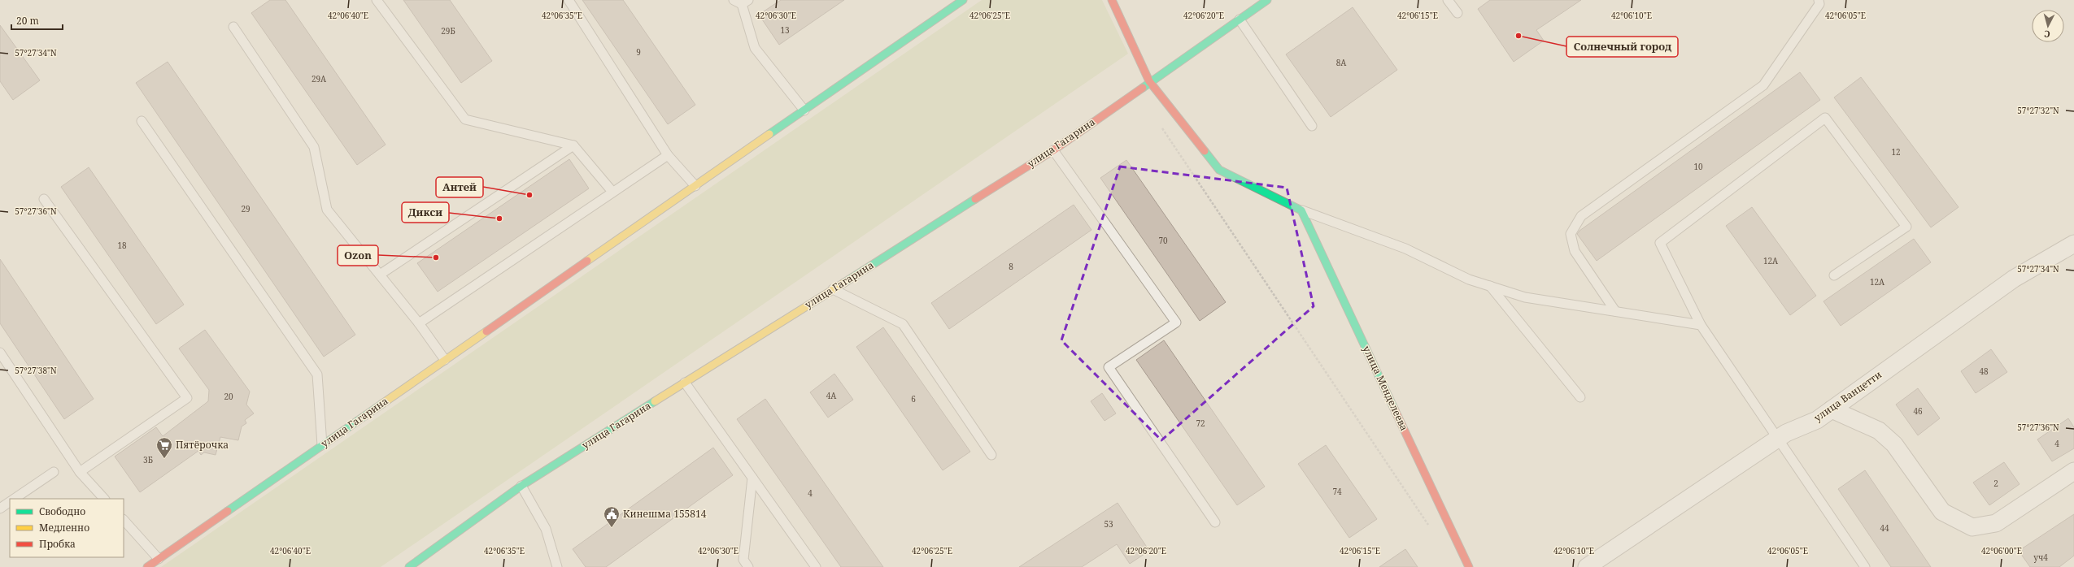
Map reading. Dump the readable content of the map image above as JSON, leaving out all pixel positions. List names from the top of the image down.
{
  "streets": {
    "street": ["улица Гагарина", "улица Менделеева", "улица Ванцетти"]
  },
  "places": {
    "other": [
      "Солнечный город",
      "Антей",
      "Дикси",
      "Ozon"
    ],
    "supermarket": ["Пятёрочка"],
    "public building": ["Кинешма 155814"]
  },
  "house_numbers": [
    "13",
    "29Б",
    "9",
    "8А",
    "29А",
    "12",
    "10",
    "29",
    "70",
    "18",
    "12А",
    "8",
    "12А",
    "48",
    "4А",
    "20",
    "6",
    "46",
    "72",
    "4",
    "3Б",
    "2",
    "74",
    "4",
    "53",
    "44",
    "уч4"
  ],
  "legend": ["Свободно", "Медленно", "Пробка"],
  "scale_bar": "20 m",
  "north": "bottom",
  "coordinates": [
    "42°06'40\"E",
    "42°06'35\"E",
    "42°06'30\"E",
    "42°06'25\"E",
    "42°06'20\"E",
    "42°06'15\"E",
    "42°06'10\"E",
    "42°06'05\"E",
    "57°27'34\"N",
    "57°27'32\"N",
    "57°27'36\"N",
    "57°27'38\"N",
    "42°06'00\"E"
  ]
}
